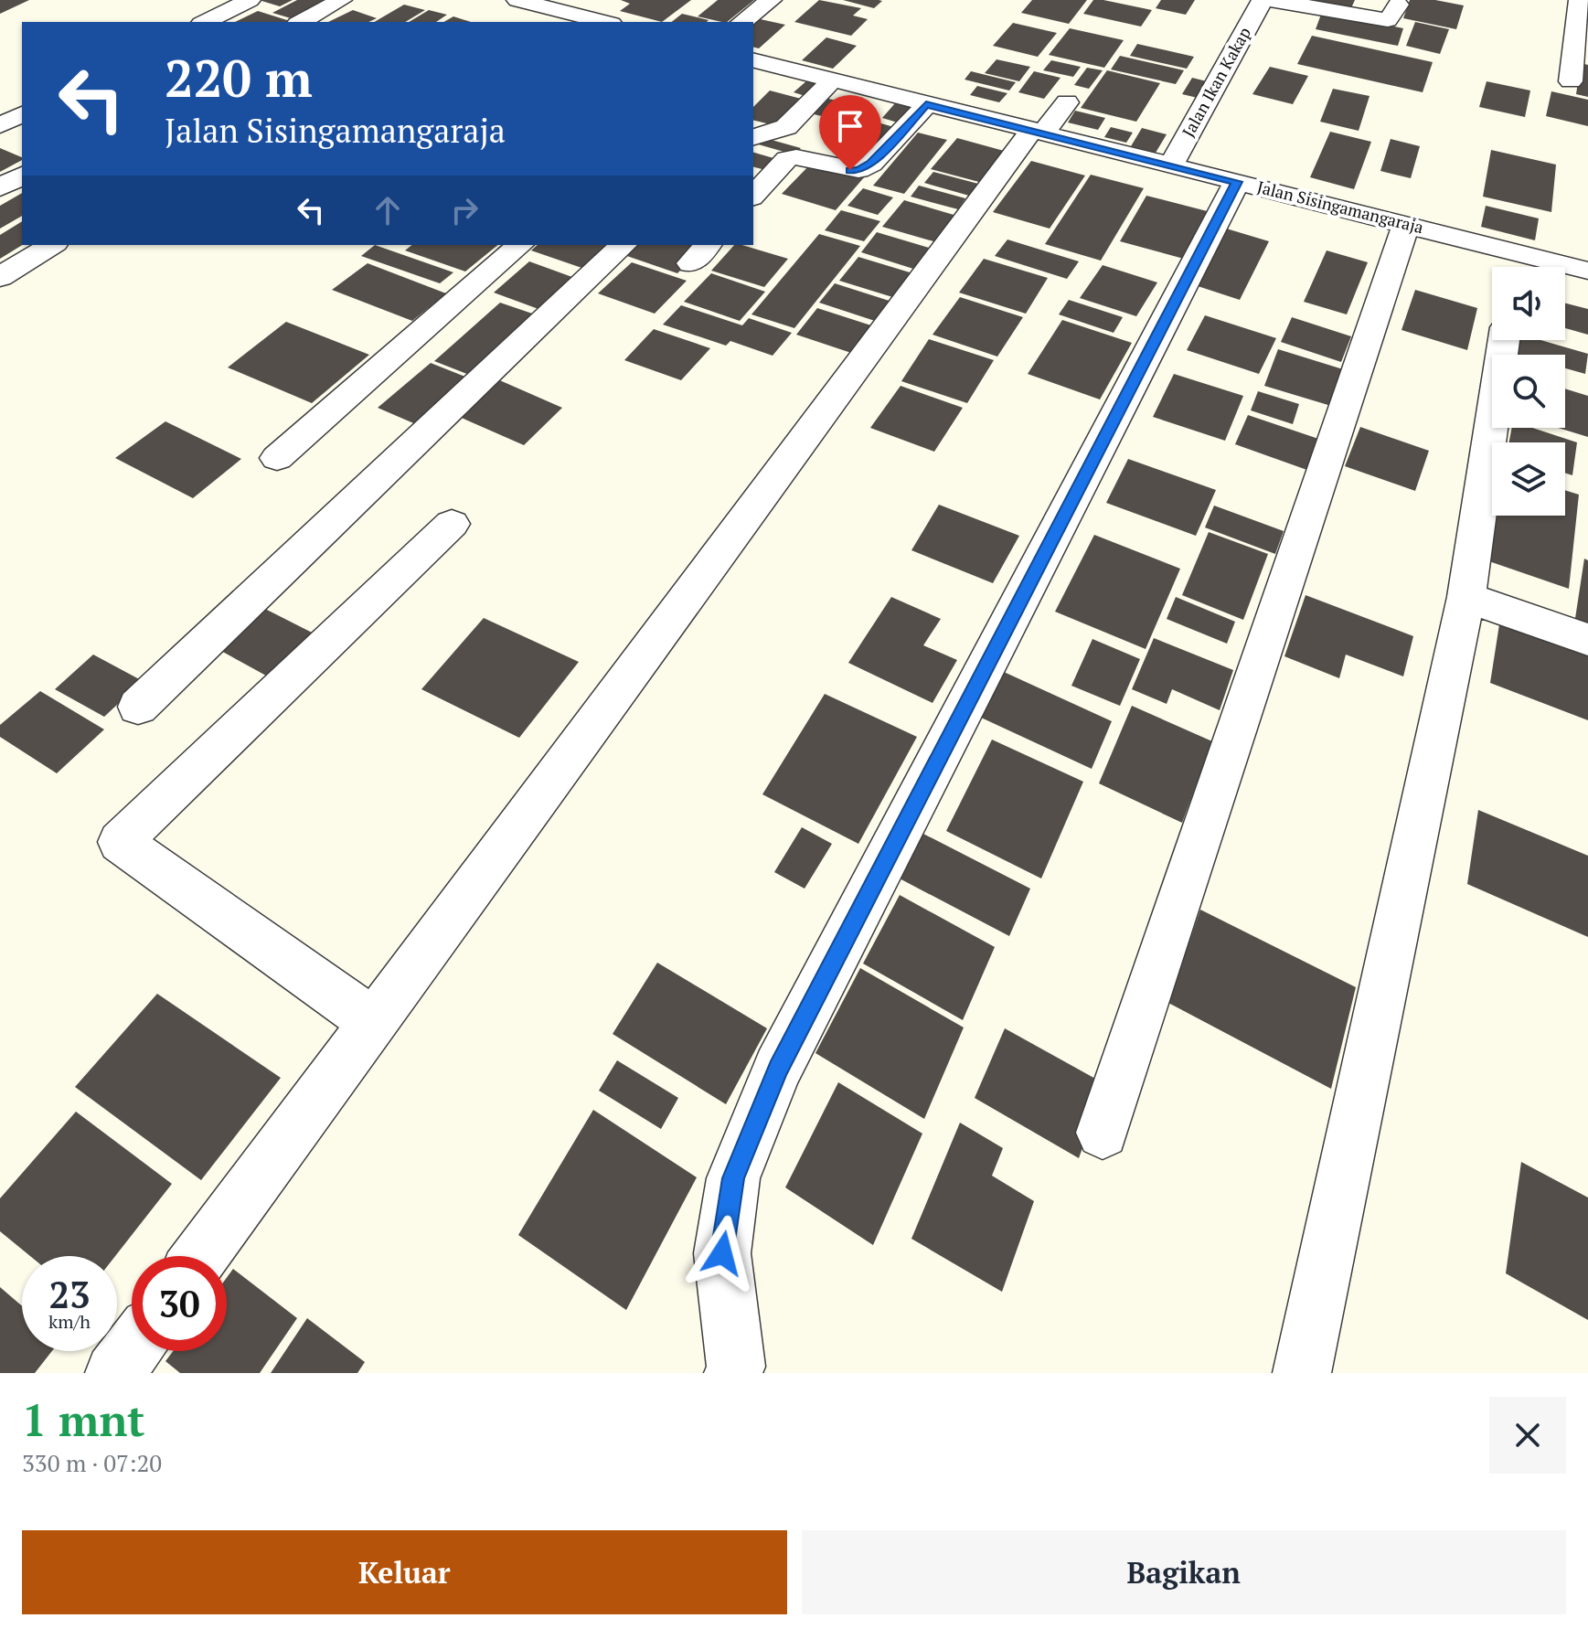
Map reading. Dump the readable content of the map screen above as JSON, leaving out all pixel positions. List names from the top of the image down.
{
  "streets": {
    "street": ["Jalan Ikan Kakap", "Jalan Sisingamangaraja"]
  },
  "crossings": [
    ["Jalan Ikan Kakap", "Jalan Sisingamangaraja"]
  ],
  "page": {
    "turn": ["220 m", "Jalan Sisingamangaraja"],
    "speed": "23 km/h",
    "limit": "30",
    "heading": ["1 mnt", "330 m · 07:20"],
    "buttons": ["Keluar", "Bagikan"]
  }
}
